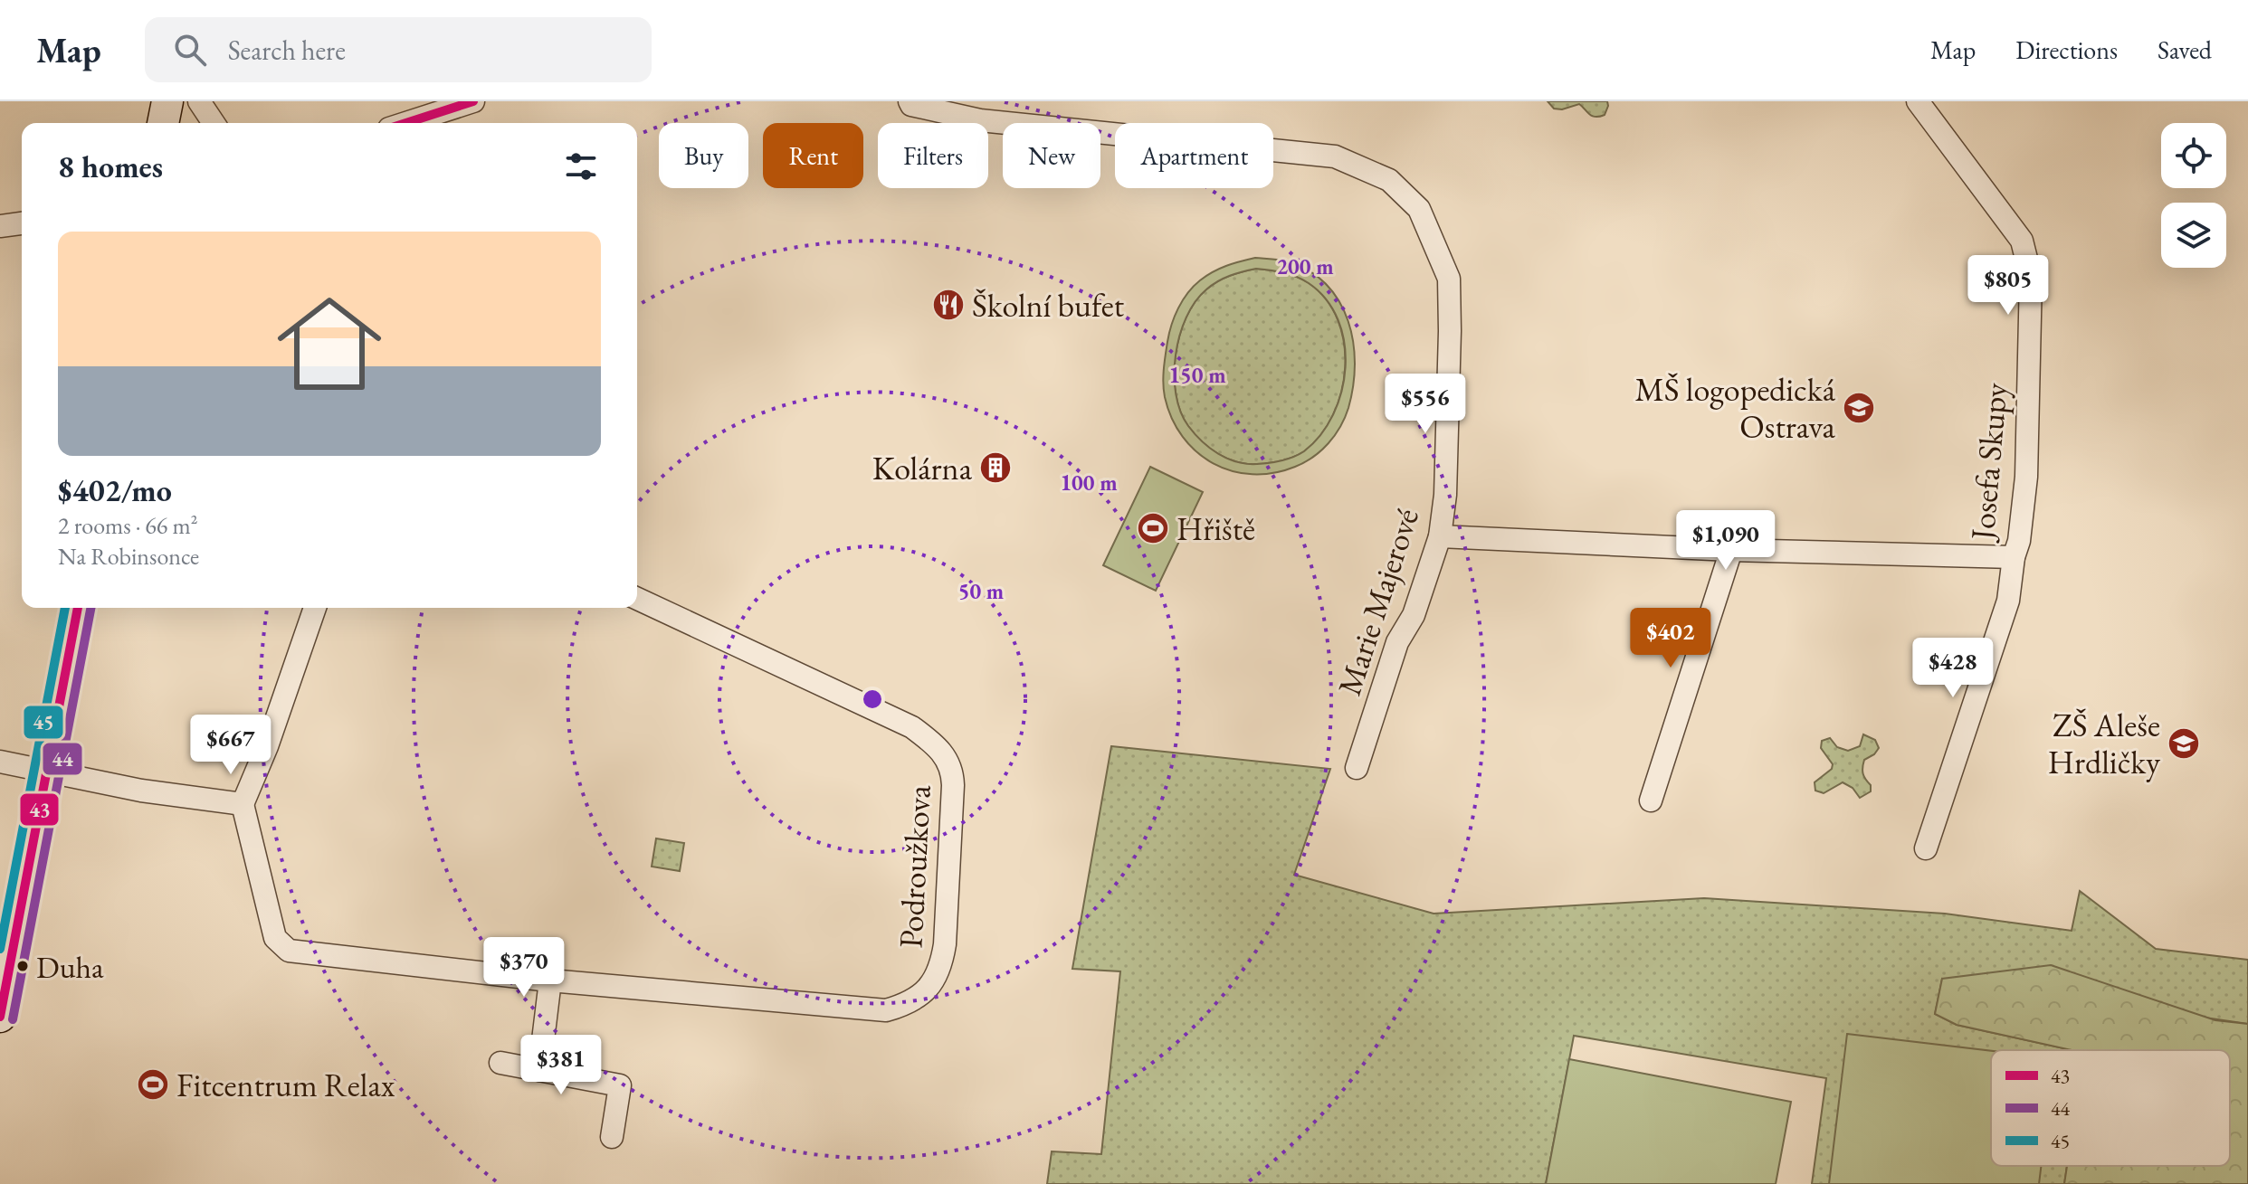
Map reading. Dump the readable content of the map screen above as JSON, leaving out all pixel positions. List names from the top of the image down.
{
  "streets": {
    "street": ["Josefa Skupy", "Marie Majerové", "Podroužkova"]
  },
  "places": {
    "restaurant": ["Školní bufet"],
    "school or university": ["MŠ logopedická Ostrava", "ZŠ Aleše Hrdličky"],
    "building": ["Kolárna"],
    "sports": ["Hřiště", "Fitcentrum Relax"],
    "other": ["Duha"]
  },
  "lines": ["transit line 43", "transit line 44", "transit line 45"],
  "legend": ["43", "44", "45"],
  "page": {
    "header": "Map",
    "search": "Search here",
    "nav": ["Map", "Directions", "Saved"],
    "chip": [
      "Buy",
      "Rent",
      "Filters",
      "New",
      "Apartment"
    ],
    "heading": "8 homes",
    "list": [
      {
        "name": "$402/mo",
        "note": "2 rooms · 66 m² · Na Robinsonce"
      }
    ],
    "price": [
      "$805",
      "$556",
      "$1,090",
      "$402",
      "$428",
      "$667",
      "$370",
      "$381"
    ]
  },
  "rings": [
    "200 m",
    "150 m",
    "100 m",
    "50 m"
  ]
}
